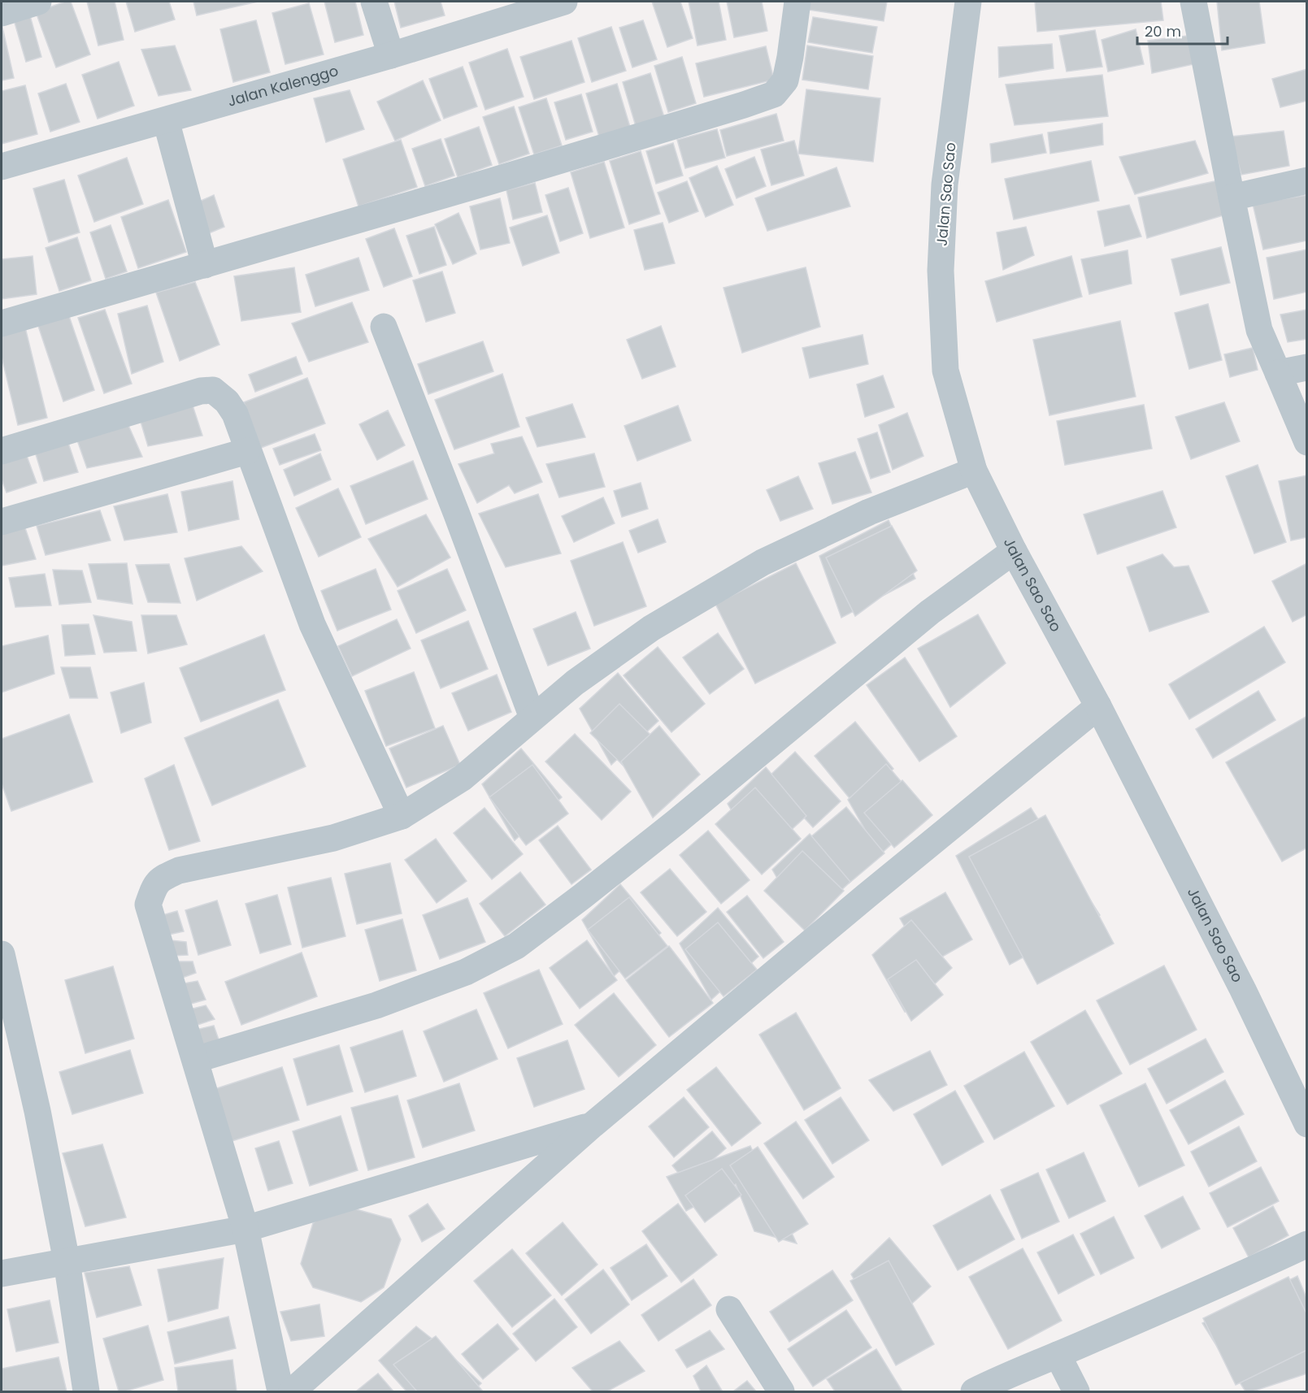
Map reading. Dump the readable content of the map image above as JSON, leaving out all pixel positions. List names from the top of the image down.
{
  "streets": {
    "street": ["Jalan Kalenggo", "Jalan Sao Sao"]
  },
  "scale_bar": "20 m"
}
